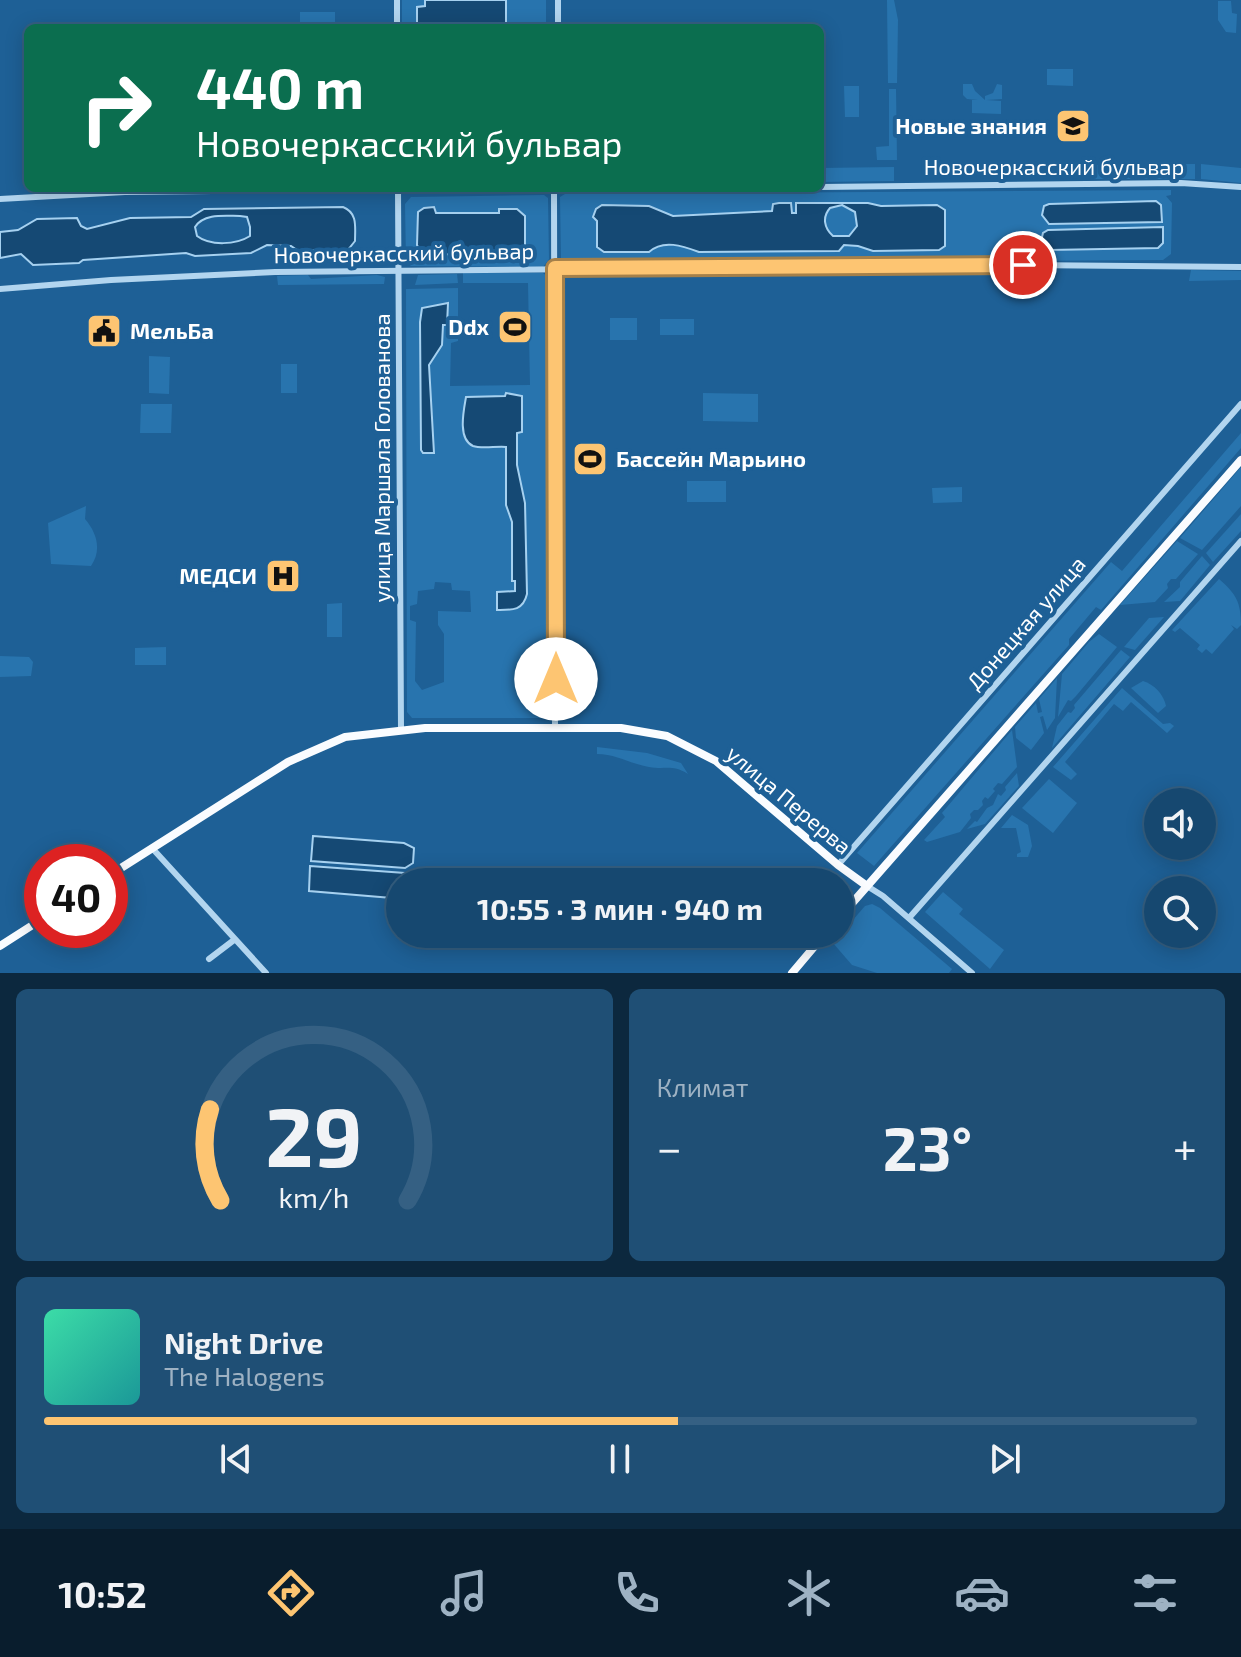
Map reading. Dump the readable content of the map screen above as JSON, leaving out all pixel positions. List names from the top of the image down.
{
  "streets": {
    "main road": ["улица Перерва"],
    "street": ["Новочеркасский бульвар", "улица Маршала Голованова", "Донецкая улица"]
  },
  "crossings": [
    ["Новочеркасский бульвар", "улица Маршала Голованова"],
    ["улица Маршала Голованова", "улица Перерва"],
    ["Донецкая улица", "улица Перерва"]
  ],
  "places": {
    "school or university": ["Новые знания"],
    "sports": ["Ddx", "Бассейн Марьино"],
    "public building": ["МельБа"],
    "hospital": ["МЕДСИ"]
  },
  "page": {
    "turn": ["440 m", "Новочеркасский бульвар"],
    "limit": "40",
    "trip": "10:55 · 3 мин · 940 m",
    "tile": "Климат",
    "heat": ["−", "23°", "+"],
    "song": ["Night Drive", "The Halogens"],
    "tabs": "10:52",
    "gauge": ["29", "km/h"]
  }
}
